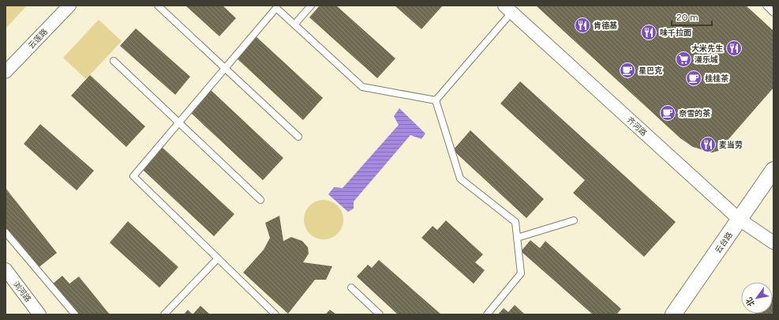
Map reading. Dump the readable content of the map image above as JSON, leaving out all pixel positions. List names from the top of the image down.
{
  "streets": {
    "street": [
      "云莲路",
      "齐河路",
      "云台路",
      "浏河路"
    ]
  },
  "crossings": [
    ["齐河路", "云台路"]
  ],
  "places": {
    "restaurant": [
      "肯德基",
      "味千拉面",
      "大米先生",
      "麦当劳"
    ],
    "supermarket": ["漫乐城"],
    "cafe": ["星巴克", "桂桂茶", "奈雪的茶"]
  },
  "scale_bar": "20 m",
  "north": "bottom left"
}
